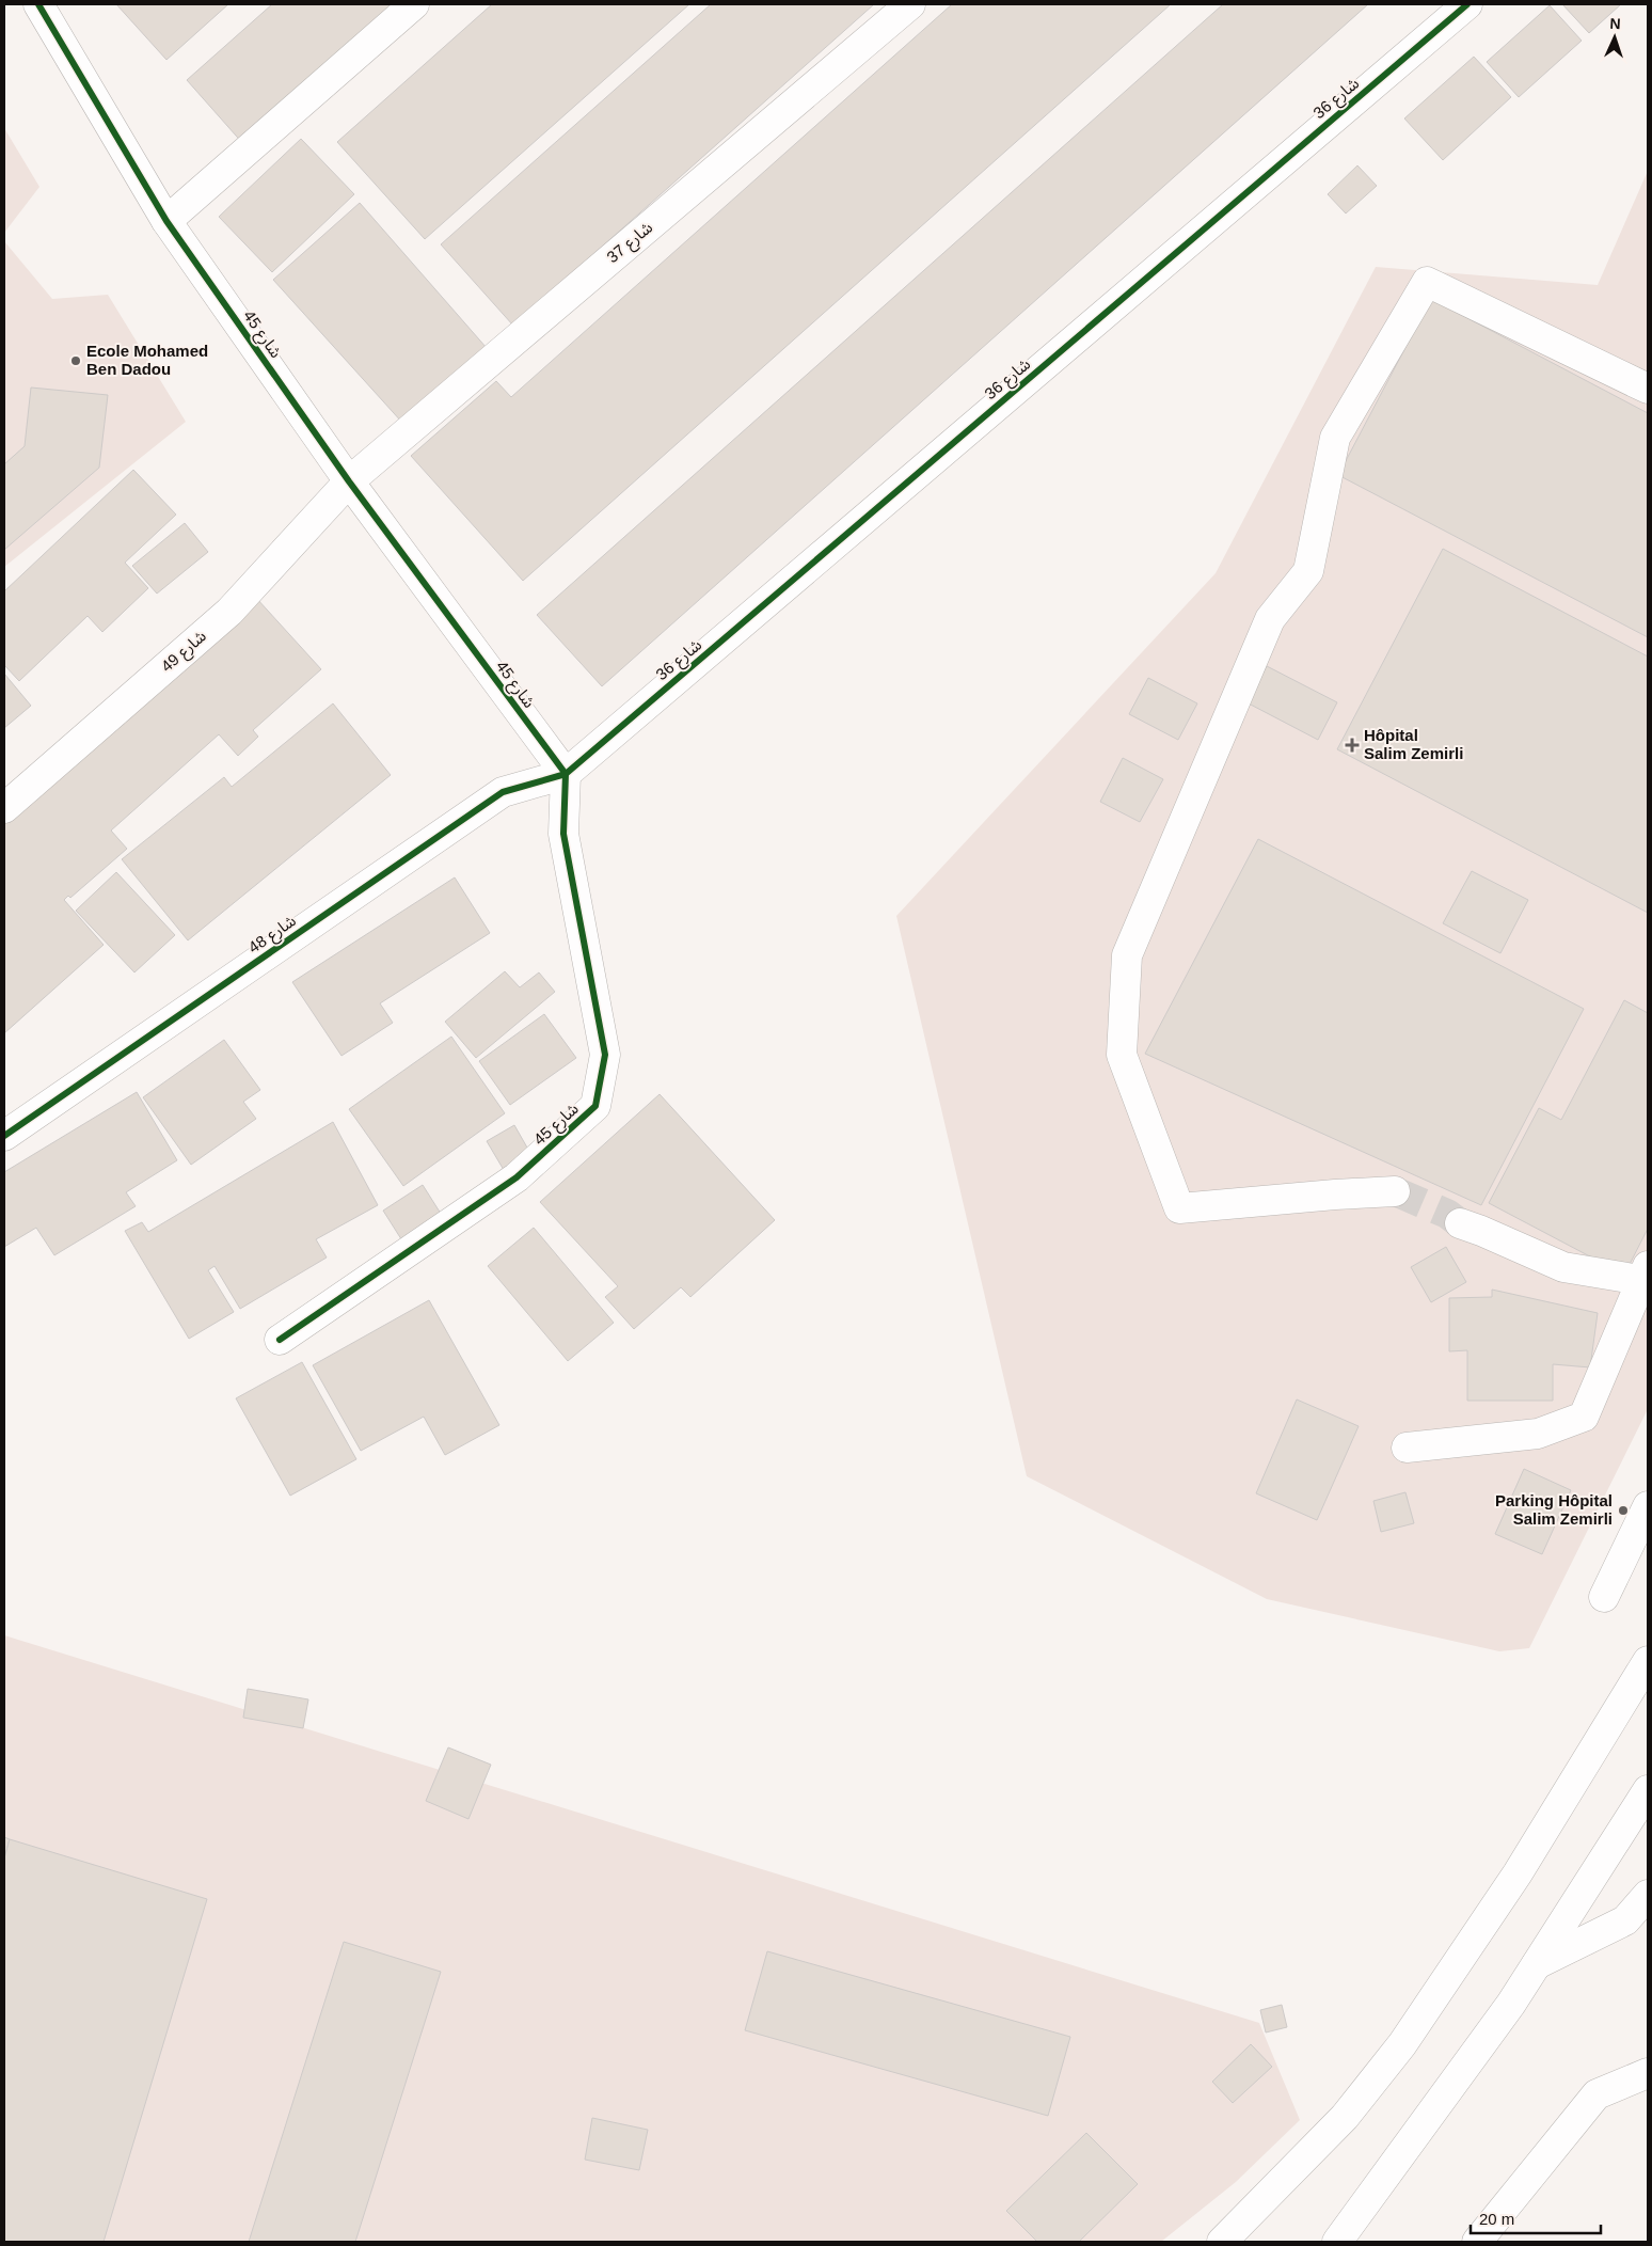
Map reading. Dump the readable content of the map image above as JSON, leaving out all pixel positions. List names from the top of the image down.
{
  "streets": {
    "street": [
      "شارع 36",
      "شارع 37",
      "شارع 45",
      "شارع 49",
      "شارع 48"
    ]
  },
  "crossings": [
    ["شارع 36", "شارع 45"],
    ["شارع 36", "شارع 48"],
    ["شارع 37", "شارع 45"],
    ["شارع 37", "شارع 49"],
    ["شارع 45", "شارع 49"],
    ["شارع 45", "شارع 48"]
  ],
  "places": {
    "other": ["Ecole Mohamed Ben Dadou", "Parking Hôpital Salim Zemirli"],
    "health": ["Hôpital Salim Zemirli"]
  },
  "scale_bar": "20 m",
  "north": "top"
}
